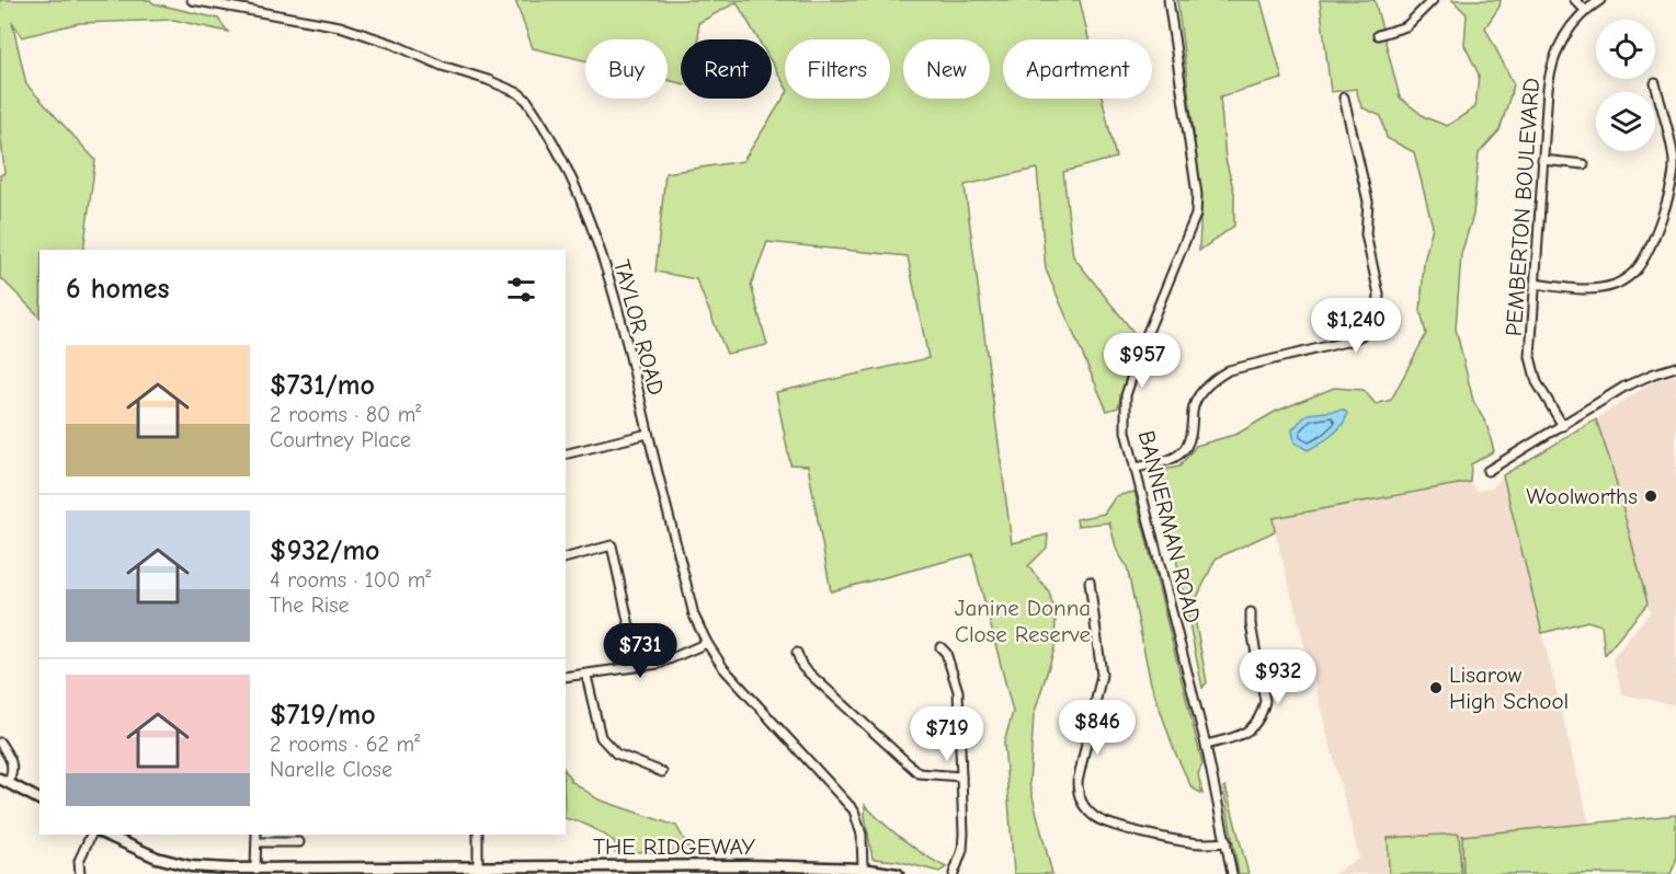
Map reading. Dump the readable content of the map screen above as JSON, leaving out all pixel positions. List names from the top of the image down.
{
  "streets": {
    "street": [
      "PEMBERTON BOULEVARD",
      "TAYLOR ROAD",
      "BANNERMAN ROAD",
      "THE RIDGEWAY"
    ]
  },
  "crossings": [
    ["TAYLOR ROAD", "THE RIDGEWAY"]
  ],
  "parks": ["Janine Donna Close Reserve"],
  "places": ["Woolworths", "Lisarow High School"],
  "page": {
    "chip": [
      "Buy",
      "Rent",
      "Filters",
      "New",
      "Apartment"
    ],
    "heading": "6 homes",
    "price": [
      "$1,240",
      "$957",
      "$731",
      "$932",
      "$846",
      "$719"
    ],
    "list": [
      {
        "name": "$731/mo",
        "note": "2 rooms · 80 m² · Courtney Place"
      },
      {
        "name": "$932/mo",
        "note": "4 rooms · 100 m² · The Rise"
      },
      {
        "name": "$719/mo",
        "note": "2 rooms · 62 m² · Narelle Close"
      }
    ]
  }
}
